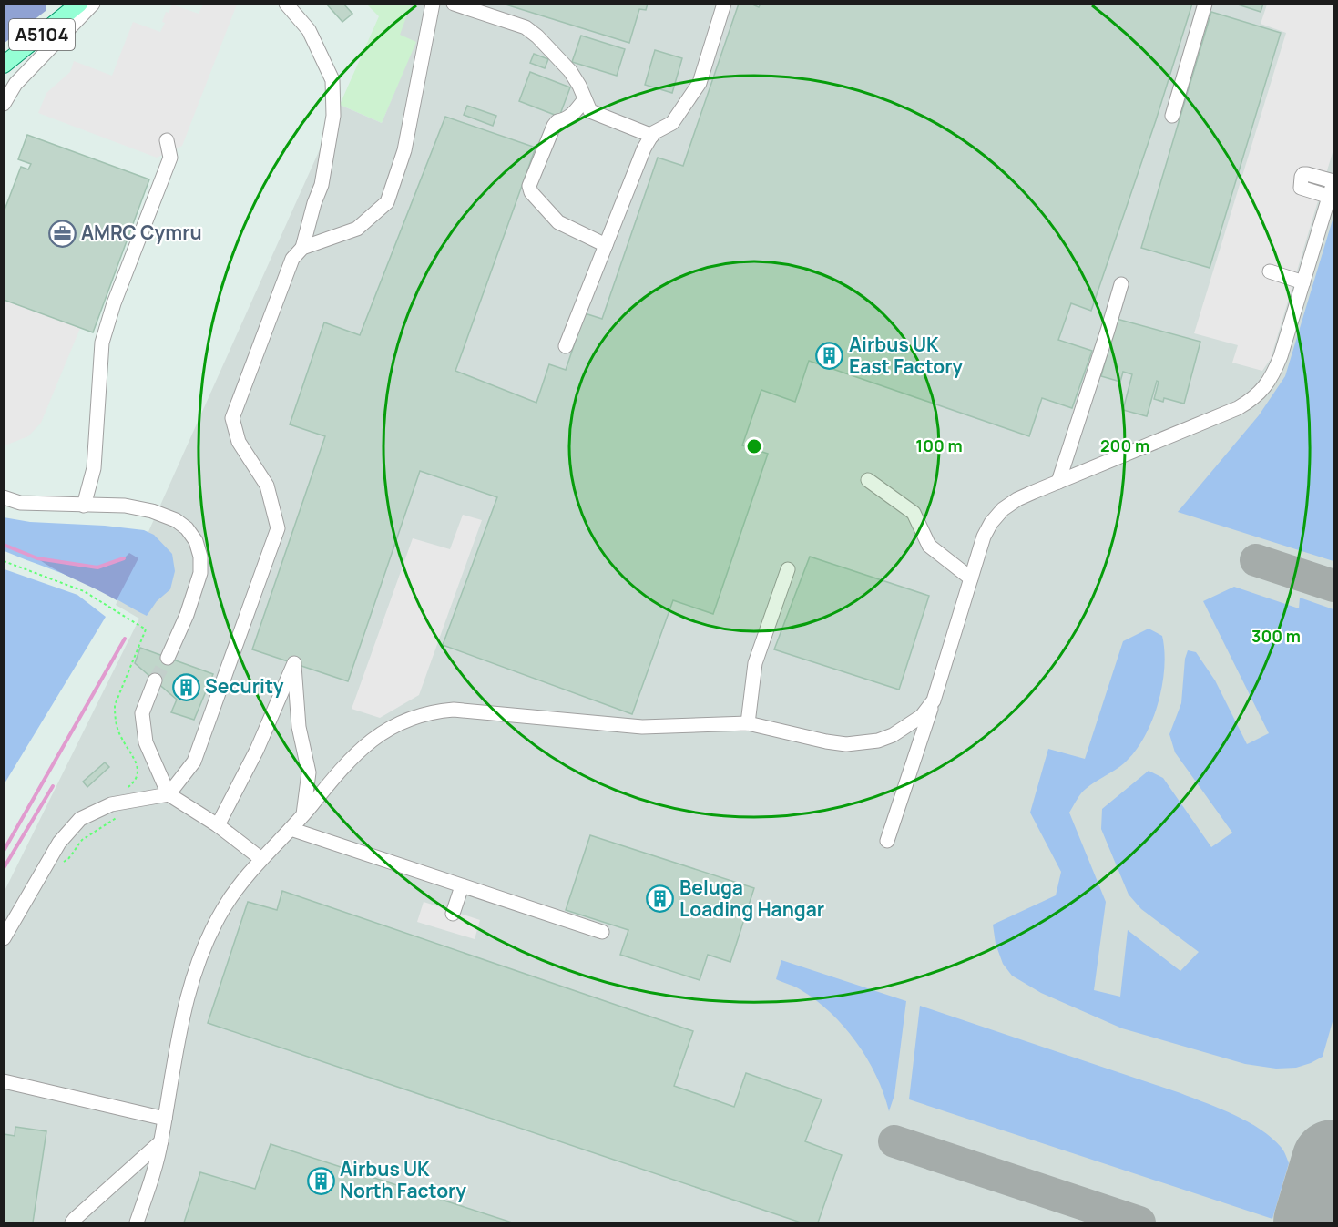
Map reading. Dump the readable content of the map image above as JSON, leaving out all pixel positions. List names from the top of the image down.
{
  "streets": {
    "main road": ["A5104"]
  },
  "places": {
    "office": ["AMRC Cymru"],
    "building": [
      "Airbus UK East Factory",
      "Security",
      "Beluga Loading Hangar",
      "Airbus UK North Factory"
    ]
  },
  "rings": ["100 m", "200 m", "300 m"]
}
